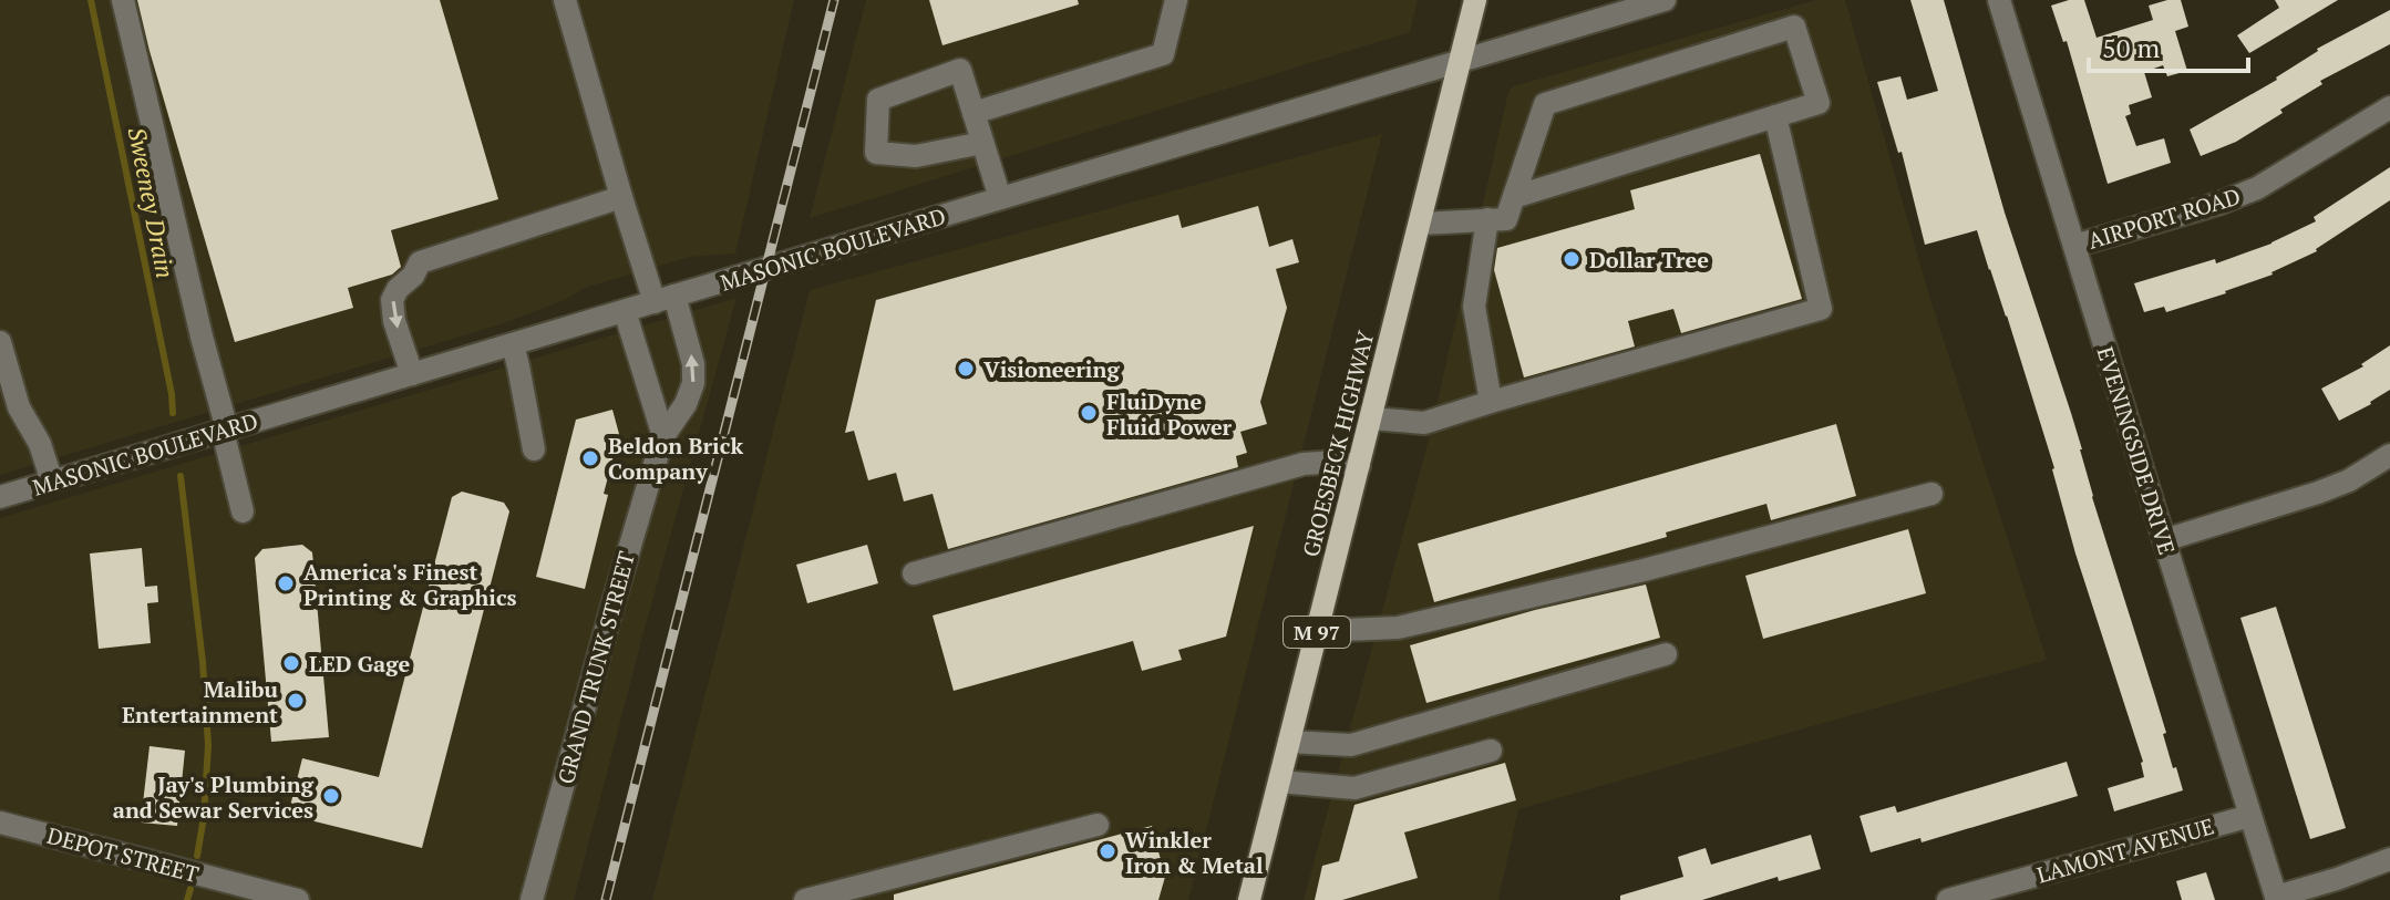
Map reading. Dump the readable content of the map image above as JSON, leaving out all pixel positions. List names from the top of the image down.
{
  "streets": {
    "main road": ["GROESBECK HIGHWAY", "M 97"],
    "street": [
      "AIRPORT ROAD",
      "MASONIC BOULEVARD",
      "EVENINGSIDE DRIVE",
      "GRAND TRUNK STREET",
      "LAMONT AVENUE",
      "DEPOT STREET"
    ]
  },
  "crossings": [
    ["AIRPORT ROAD", "EVENINGSIDE DRIVE"],
    ["MASONIC BOULEVARD", "GROESBECK HIGHWAY"],
    ["MASONIC BOULEVARD", "GRAND TRUNK STREET"],
    ["EVENINGSIDE DRIVE", "LAMONT AVENUE"]
  ],
  "water": ["Sweeney Drain"],
  "places": [
    "Dollar Tree",
    "Visioneering",
    "FluiDyne Fluid Power",
    "Beldon Brick Company",
    "America's Finest Printing & Graphics",
    "LED Gage",
    "Malibu Entertainment",
    "Jay's Plumbing and Sewar Services",
    "Winkler Iron & Metal"
  ],
  "scale_bar": "50 m"
}
